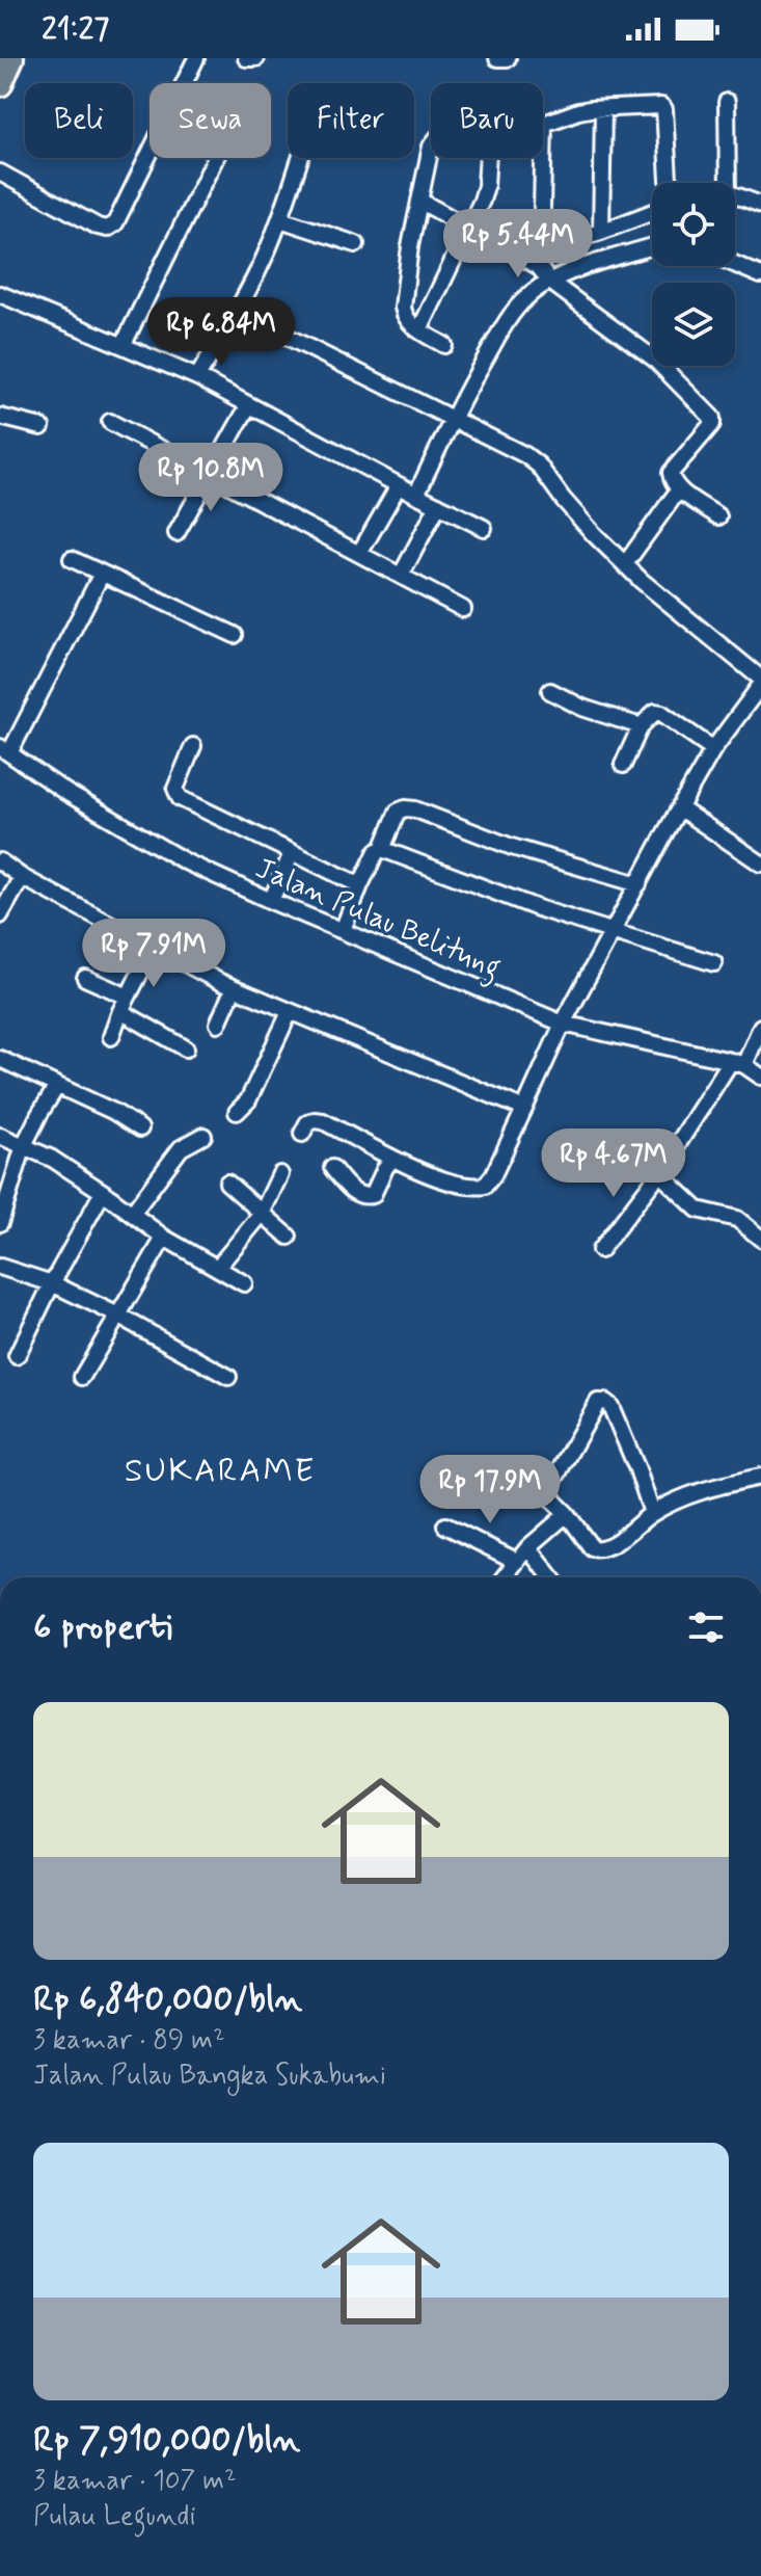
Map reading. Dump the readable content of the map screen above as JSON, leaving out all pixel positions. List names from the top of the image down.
{
  "streets": {
    "street": ["Jalan Pulau Belitung"]
  },
  "districts": ["SUKARAME"],
  "page": {
    "status": "21:27",
    "chip": [
      "Beli",
      "Sewa",
      "Filter",
      "Baru"
    ],
    "price": [
      "Rp 5.44M",
      "Rp 6.84M",
      "Rp 10.8M",
      "Rp 7.91M",
      "Rp 4.67M",
      "Rp 17.9M"
    ],
    "heading": "6 properti",
    "list": [
      {
        "name": "Rp 6,840,000/bln",
        "note": "3 kamar · 89 m² · Jalan Pulau Bangka Sukabumi"
      },
      {
        "name": "Rp 7,910,000/bln",
        "note": "3 kamar · 107 m² · Pulau Legundi"
      }
    ]
  }
}
